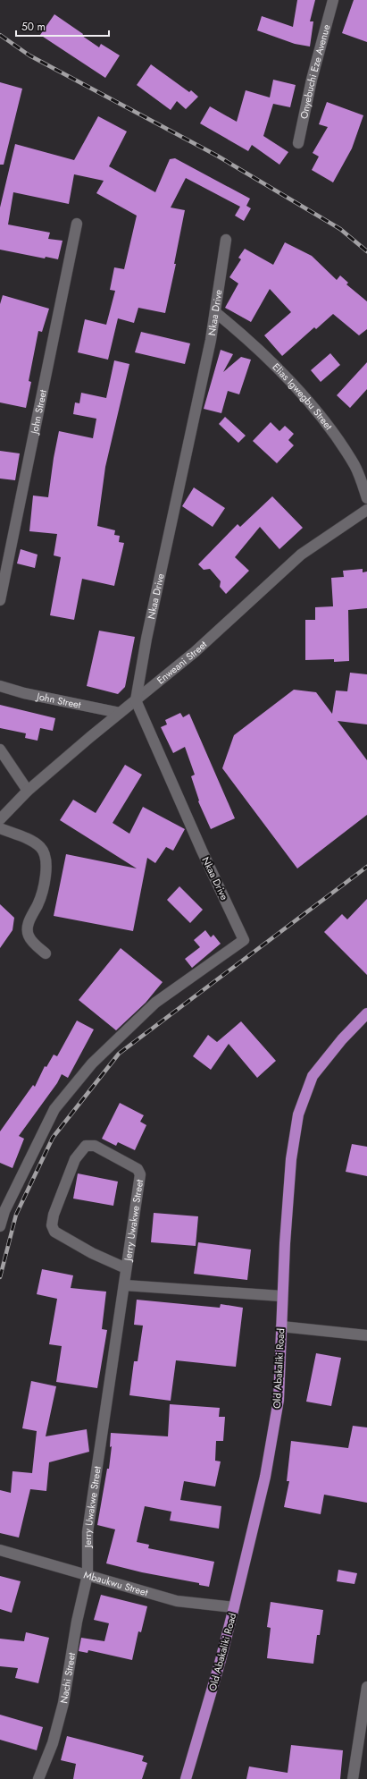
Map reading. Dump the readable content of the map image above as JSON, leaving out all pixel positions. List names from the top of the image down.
{
  "streets": {
    "main road": ["Old Abakaliki Road"],
    "street": [
      "Onyebuchi Eze Avenue",
      "Nkaa Drive",
      "Elias Igwegbu Street",
      "John Street",
      "Enweani Street",
      "Jerry Uwakwe Street",
      "Mbaukwu Street",
      "Nachi Street"
    ]
  },
  "crossings": [
    ["Nkaa Drive", "Elias Igwegbu Street"],
    ["Nkaa Drive", "Enweani Street"],
    ["John Street", "Enweani Street"],
    ["Jerry Uwakwe Street", "Mbaukwu Street"],
    ["Jerry Uwakwe Street", "Nachi Street"],
    ["Old Abakaliki Road", "Mbaukwu Street"],
    ["Mbaukwu Street", "Nachi Street"]
  ],
  "scale_bar": "50 m"
}
